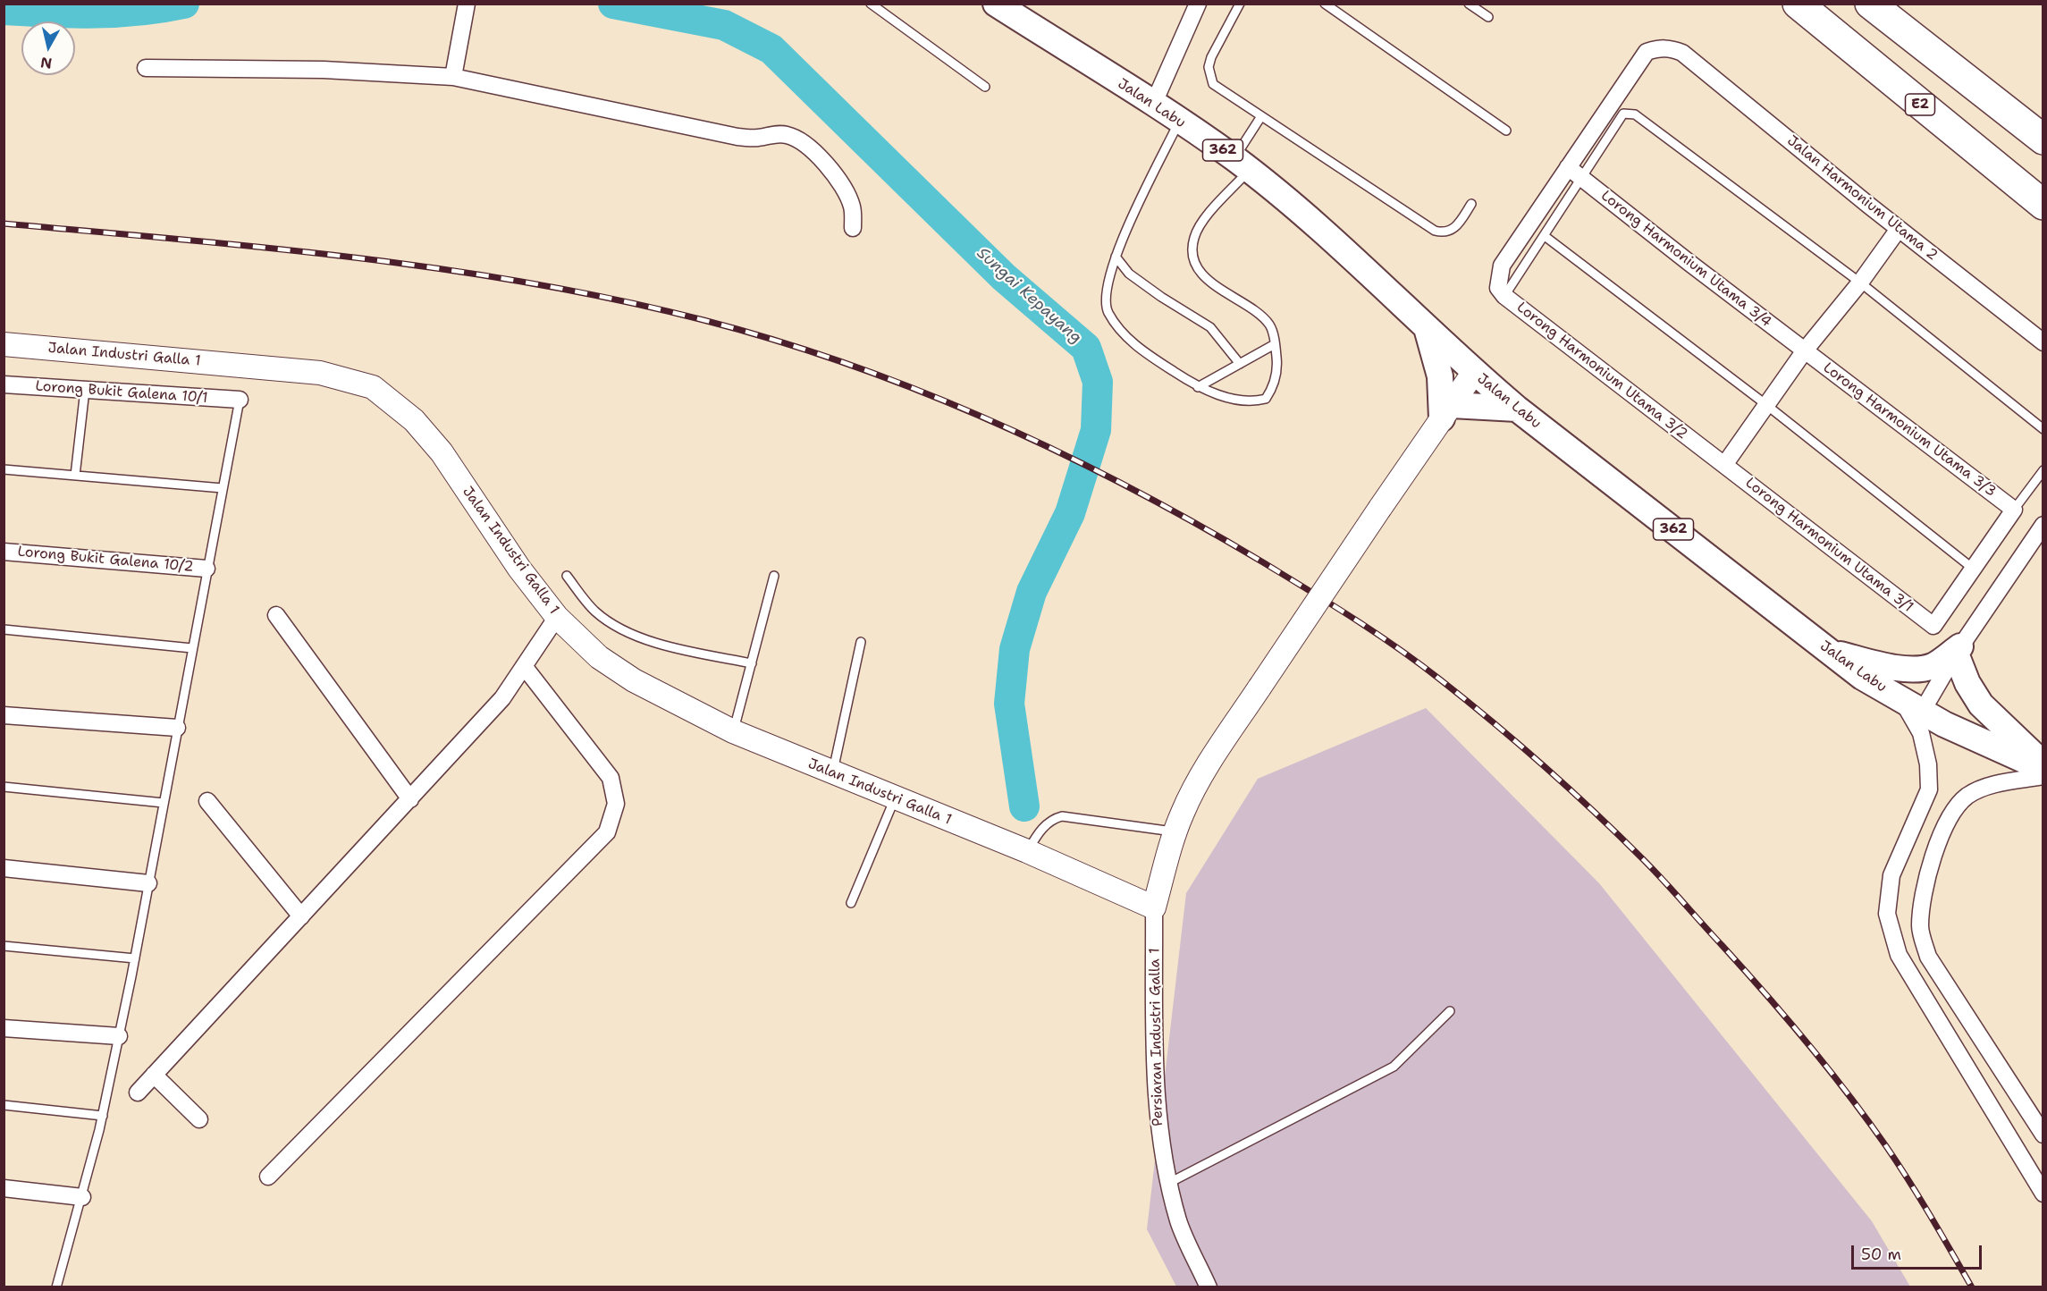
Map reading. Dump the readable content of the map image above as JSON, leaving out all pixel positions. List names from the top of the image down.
{
  "streets": {
    "highway": ["E2"],
    "main road": ["Jalan Labu", "362", "Jalan Industri Galla 1"],
    "street": [
      "Jalan Harmonium Utama 2",
      "Lorong Harmonium Utama 3/4",
      "Lorong Harmonium Utama 3/2",
      "Lorong Bukit Galena 10/1",
      "Lorong Harmonium Utama 3/3",
      "Lorong Harmonium Utama 3/1",
      "Lorong Bukit Galena 10/2",
      "Persiaran Industri Galla 1"
    ]
  },
  "crossings": [
    ["Jalan Harmonium Utama 2", "Lorong Harmonium Utama 3/4"],
    ["Jalan Harmonium Utama 2", "Lorong Harmonium Utama 3/2"],
    ["Lorong Harmonium Utama 3/4", "Lorong Harmonium Utama 3/2"],
    ["Lorong Harmonium Utama 3/4", "Lorong Harmonium Utama 3/3"],
    ["Jalan Industri Galla 1", "Persiaran Industri Galla 1"],
    ["Lorong Harmonium Utama 3/2", "Lorong Harmonium Utama 3/1"]
  ],
  "water": ["Sungai Kepayang"],
  "scale_bar": "50 m",
  "north": "bottom"
}
